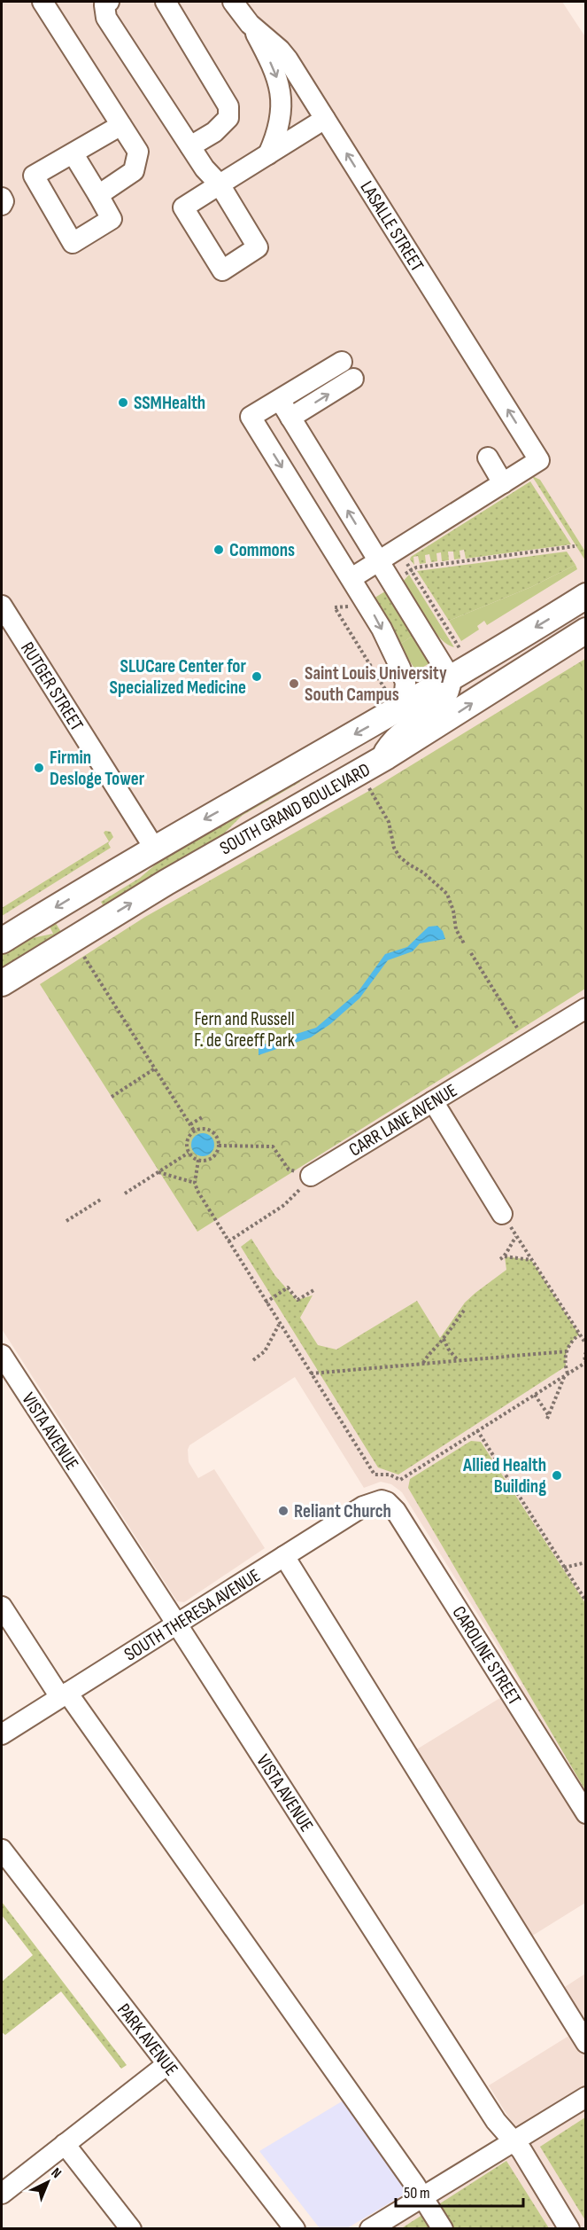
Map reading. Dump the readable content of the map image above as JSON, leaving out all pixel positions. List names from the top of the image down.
{
  "streets": {
    "main road": ["SOUTH GRAND BOULEVARD"],
    "street": [
      "LASALLE STREET",
      "RUTGER STREET",
      "CARR LANE AVENUE",
      "VISTA AVENUE",
      "SOUTH THERESA AVENUE",
      "CAROLINE STREET",
      "PARK AVENUE"
    ]
  },
  "crossings": [
    ["RUTGER STREET", "SOUTH GRAND BOULEVARD"],
    ["VISTA AVENUE", "SOUTH THERESA AVENUE"],
    ["SOUTH THERESA AVENUE", "CAROLINE STREET"]
  ],
  "one_way": ["LASALLE STREET"],
  "parks": ["Fern and Russell F. de Greeff Park"],
  "places": [
    "SSMHealth",
    "Commons",
    "SLUCare Center for Specialized Medicine",
    "Saint Louis University South Campus",
    "Firmin Desloge Tower",
    "Allied Health Building",
    "Reliant Church"
  ],
  "scale_bar": "50 m",
  "north": "top right"
}
